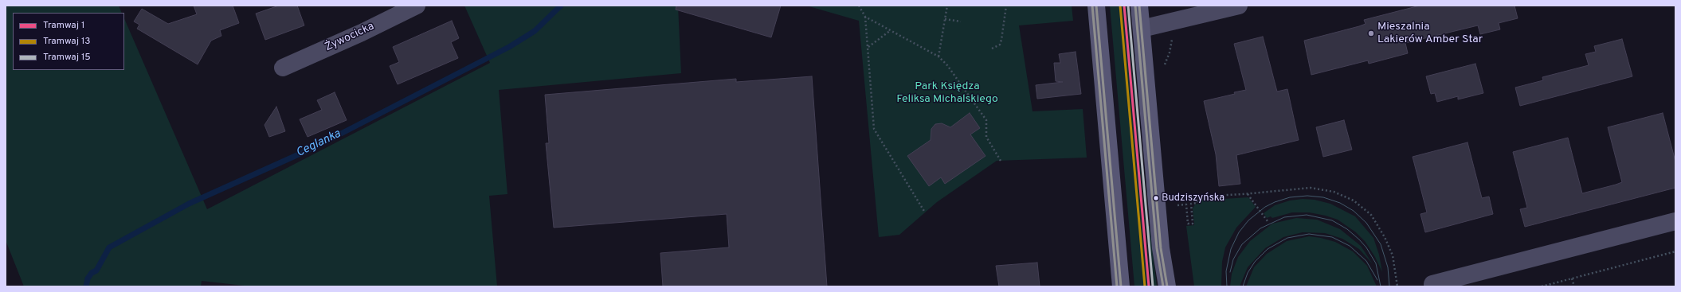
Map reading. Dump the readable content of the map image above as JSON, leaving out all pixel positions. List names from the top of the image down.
{
  "streets": {
    "street": ["Żywocicka"]
  },
  "water": ["Ceglanka"],
  "parks": ["Park Księdza Feliksa Michalskiego"],
  "places": ["Mieszalnia Lakierów Amber Star", "Budziszyńska"],
  "lines": ["tram line 1", "tram line 13", "tram line 15"],
  "legend": ["Tramwaj 1", "Tramwaj 13", "Tramwaj 15"]
}
